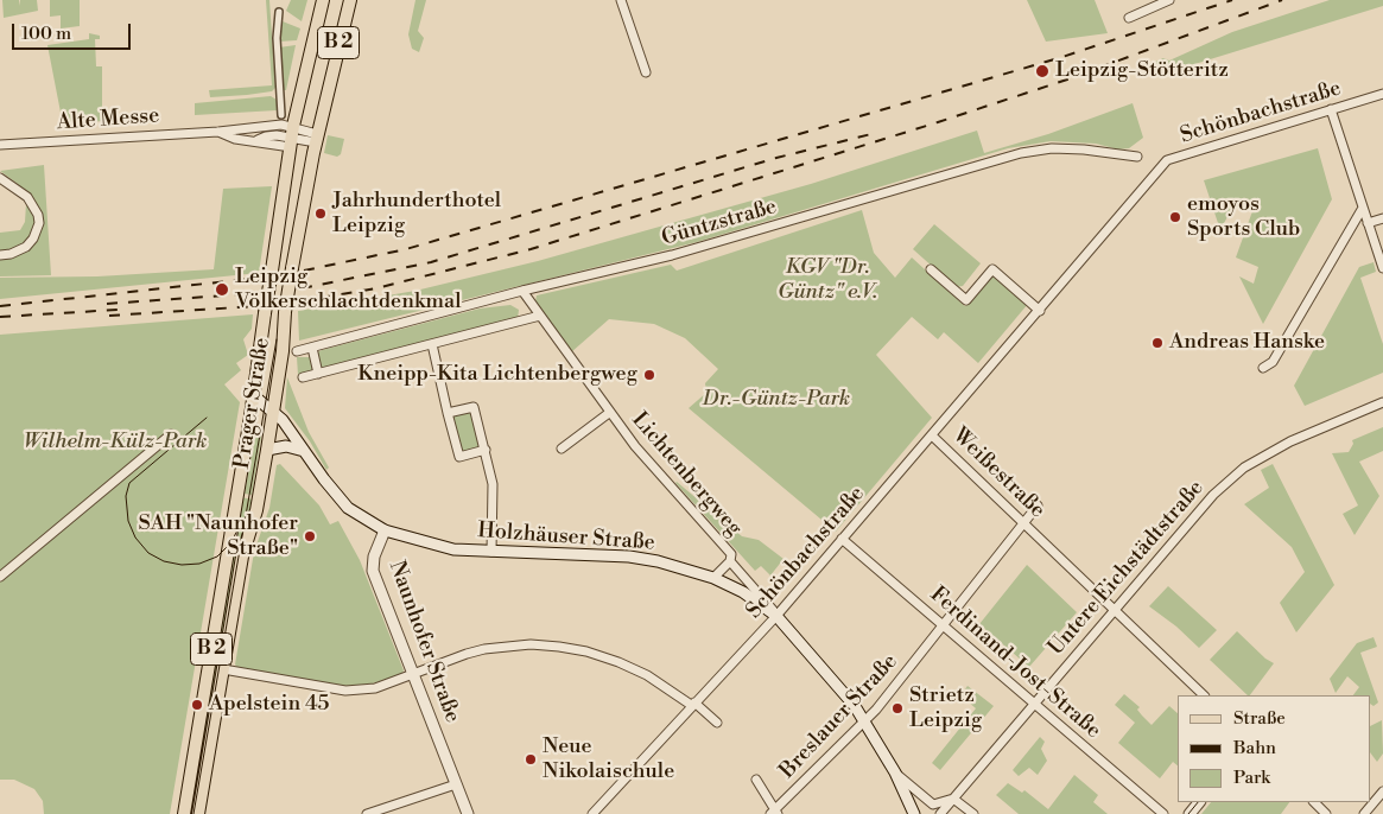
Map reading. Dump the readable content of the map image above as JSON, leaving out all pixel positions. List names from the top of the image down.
{
  "streets": {
    "main road": [
      "B 2",
      "Prager Straße",
      "Holzhäuser Straße",
      "Naunhofer Straße"
    ],
    "street": [
      "Schönbachstraße",
      "Alte Messe",
      "Güntzstraße",
      "Weißestraße",
      "Lichtenbergweg",
      "Untere Eichstädtstraße",
      "Ferdinand-Jost-Straße",
      "Breslauer Straße"
    ]
  },
  "crossings": [
    ["Schönbachstraße", "Weißestraße"],
    ["Schönbachstraße", "Lichtenbergweg"],
    ["Schönbachstraße", "Holzhäuser Straße"],
    ["Schönbachstraße", "Ferdinand-Jost-Straße"],
    ["Alte Messe", "Prager Straße"],
    ["Güntzstraße", "Lichtenbergweg"],
    ["Weißestraße", "Untere Eichstädtstraße"],
    ["Weißestraße", "Breslauer Straße"],
    ["Lichtenbergweg", "Holzhäuser Straße"],
    ["Holzhäuser Straße", "Naunhofer Straße"],
    ["Holzhäuser Straße", "Breslauer Straße"],
    ["Untere Eichstädtstraße", "Ferdinand-Jost-Straße"],
    ["Ferdinand-Jost-Straße", "Breslauer Straße"]
  ],
  "parks": ["KGV \"Dr. Güntz\" e.V.", "Dr.-Güntz-Park", "Wilhelm-Külz-Park"],
  "places": [
    "Leipzig-Stötteritz",
    "Jahrhunderthotel Leipzig",
    "emoyos Sports Club",
    "Leipzig Völkerschlachtdenkmal",
    "Andreas Hanske",
    "Kneipp-Kita Lichtenbergweg",
    "SAH \"Naunhofer Straße\"",
    "Apelstein 45",
    "Strietz Leipzig",
    "Neue Nikolaischule"
  ],
  "legend": ["Straße", "Bahn", "Park"],
  "scale_bar": "100 m"
}
